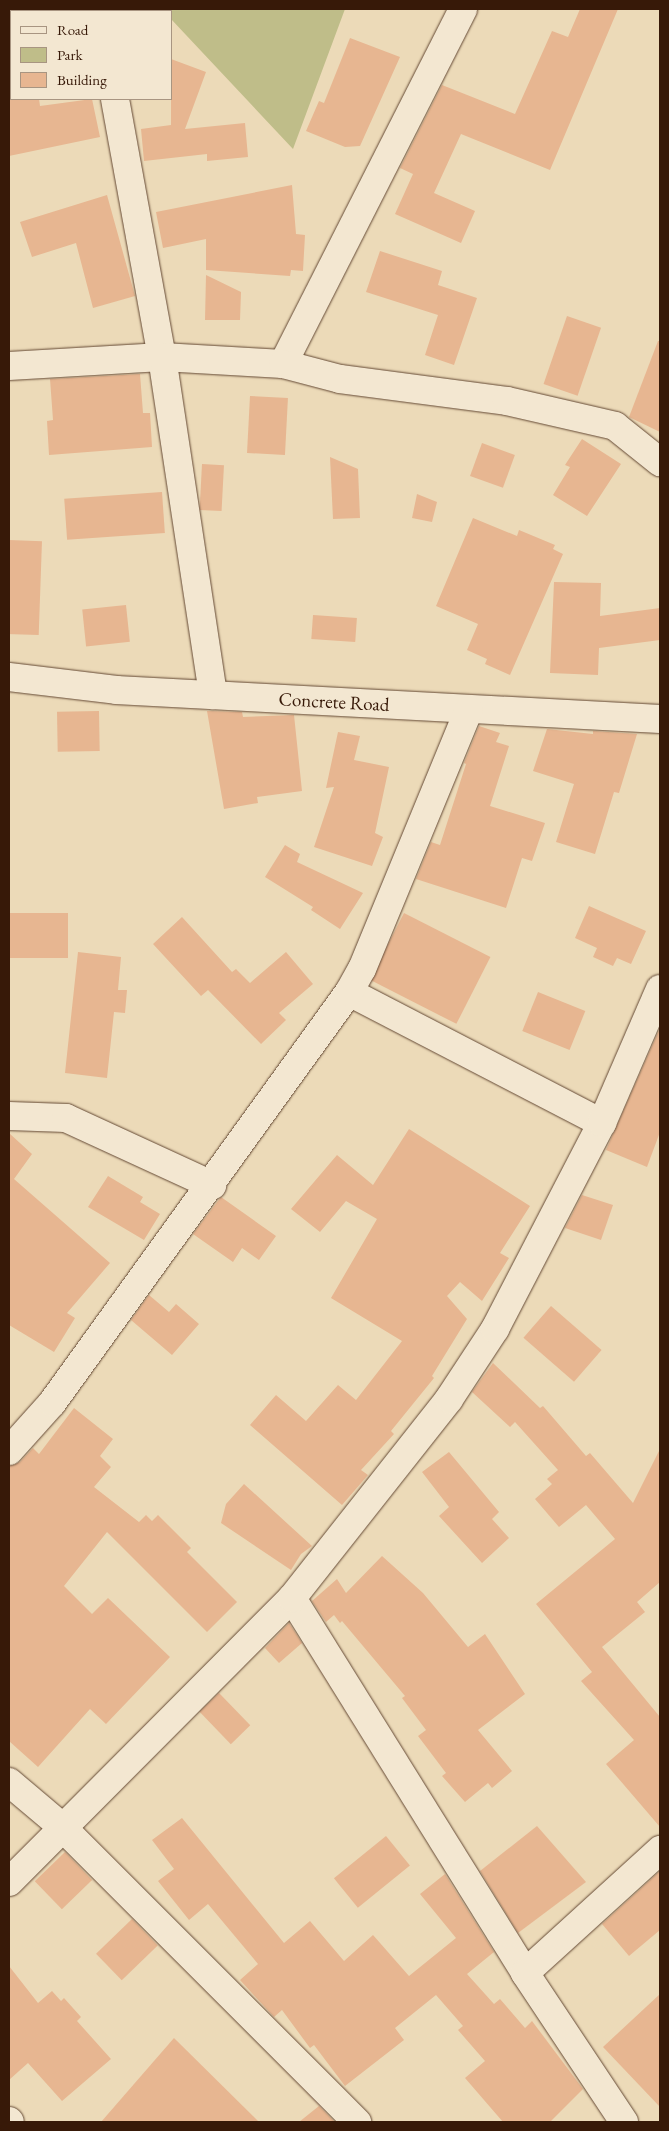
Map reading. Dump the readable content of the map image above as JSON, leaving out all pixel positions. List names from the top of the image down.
{
  "streets": {
    "street": ["Concrete Road"]
  },
  "legend": ["Road", "Park", "Building"]
}
